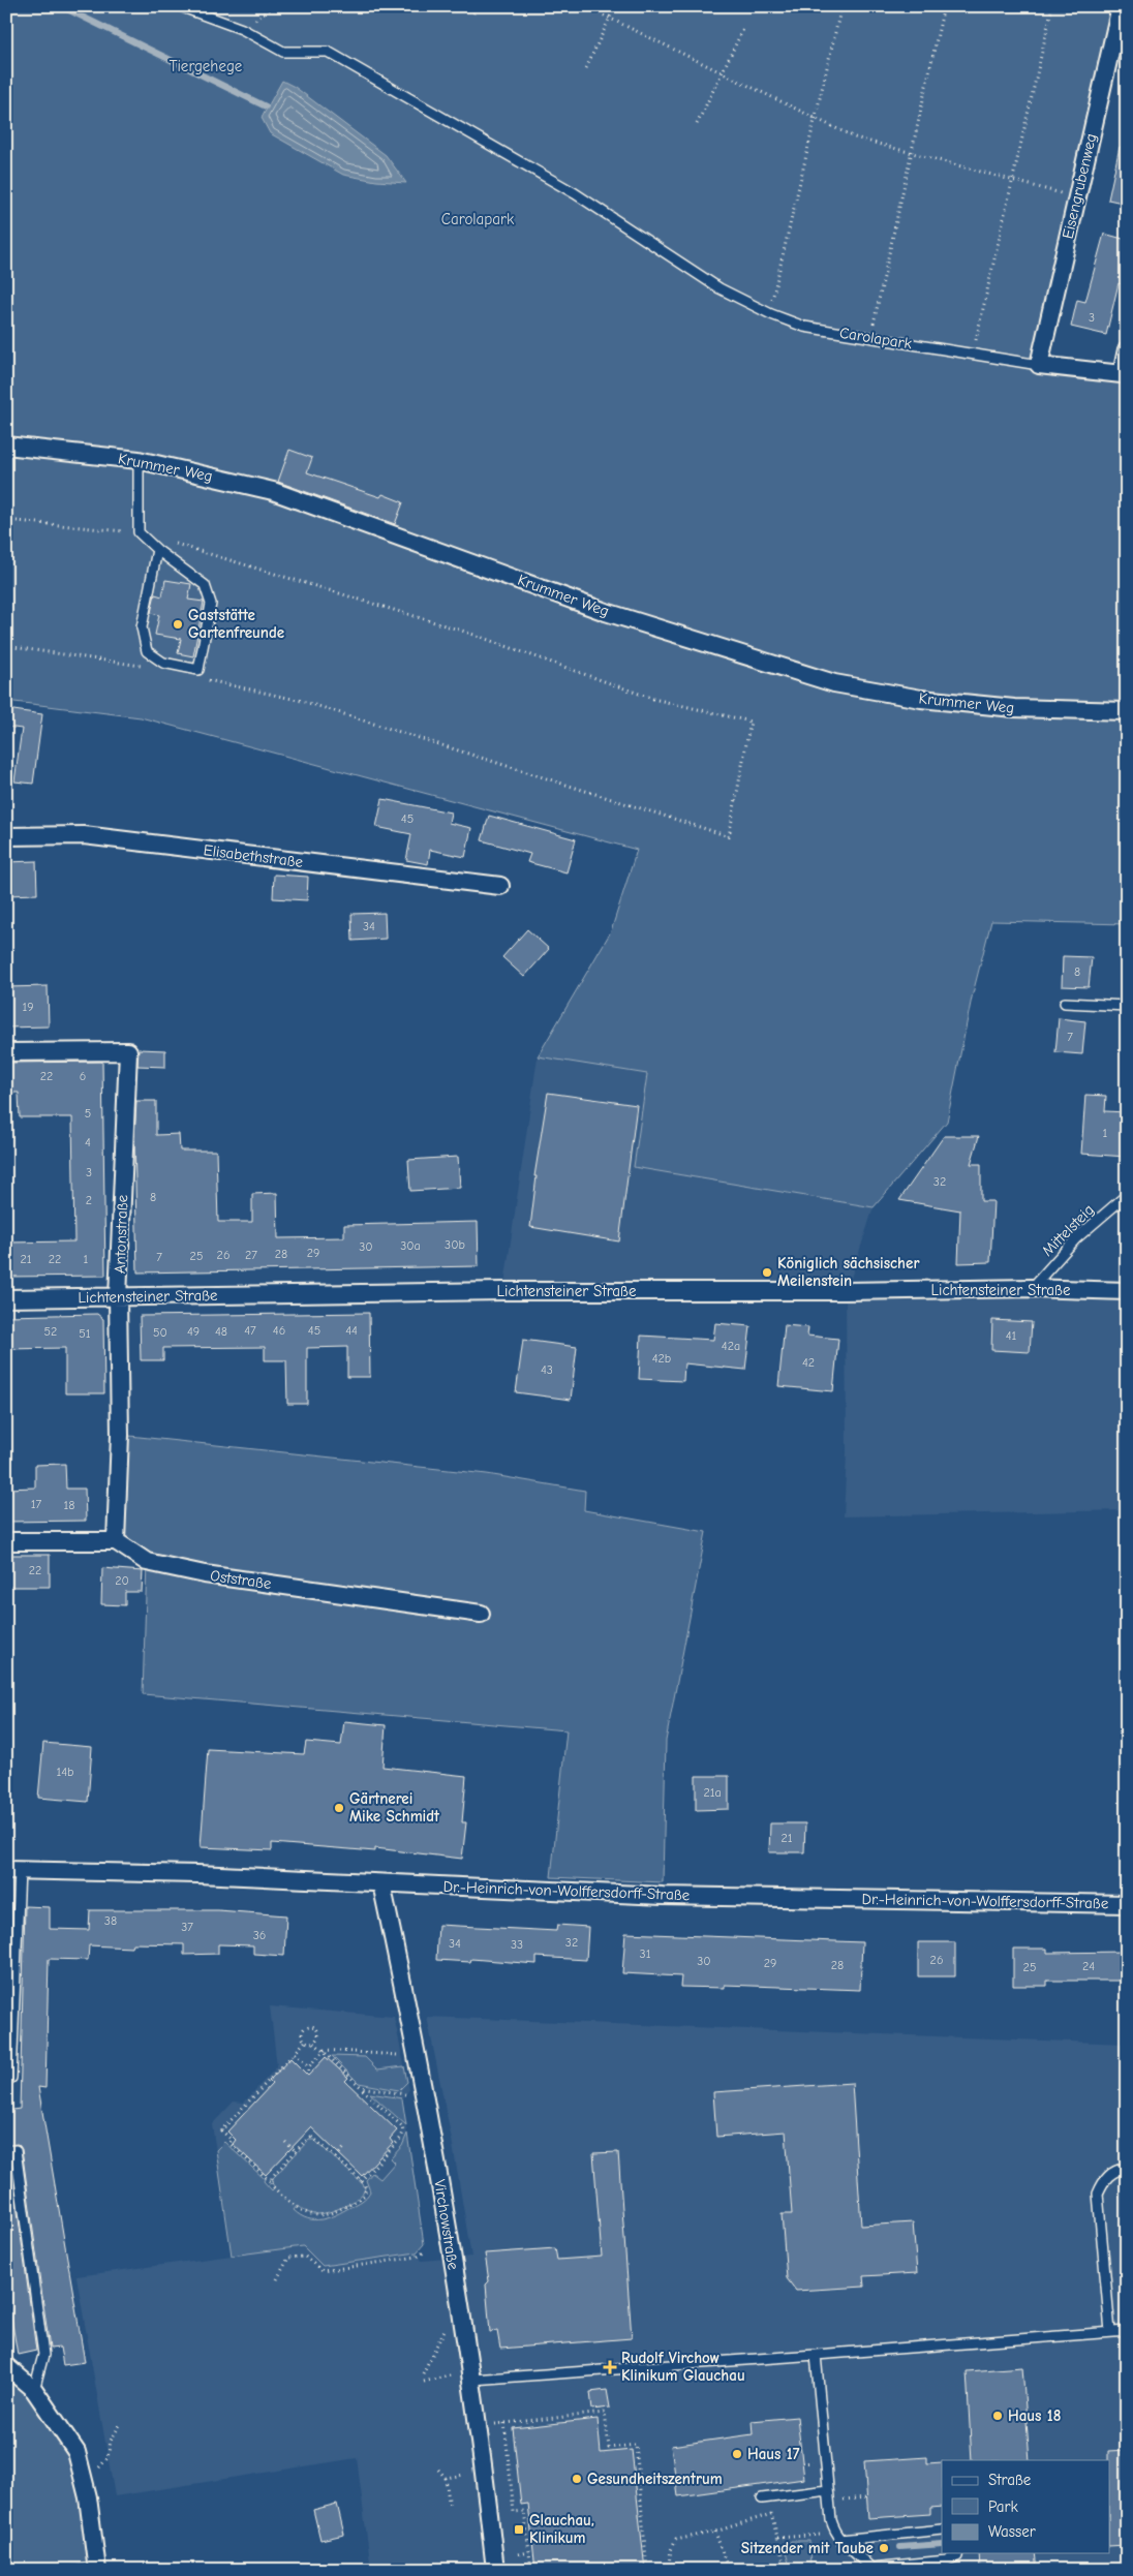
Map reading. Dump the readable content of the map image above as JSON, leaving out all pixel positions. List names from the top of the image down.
{
  "streets": {
    "street": [
      "Eisengrubenweg",
      "Carolapark",
      "Krummer Weg",
      "Elisabethstraße",
      "Antonstraße",
      "Lichtensteiner Straße",
      "Oststraße",
      "Dr.-Heinrich-von-Wolffersdorff-Straße",
      "Virchowstraße"
    ],
    "lane": ["Mittelsteig"]
  },
  "crossings": [
    ["Eisengrubenweg", "Carolapark"],
    ["Mittelsteig", "Lichtensteiner Straße"],
    ["Antonstraße", "Lichtensteiner Straße"],
    ["Antonstraße", "Oststraße"],
    ["Dr.-Heinrich-von-Wolffersdorff-Straße", "Virchowstraße"]
  ],
  "parks": ["Tiergehege", "Carolapark"],
  "places": {
    "other": [
      "Gaststätte Gartenfreunde",
      "Königlich sächsischer Meilenstein",
      "Gärtnerei Mike Schmidt",
      "Haus 18",
      "Haus 17",
      "Gesundheitszentrum",
      "Sitzender mit Taube"
    ],
    "health": ["Rudolf Virchow Klinikum Glauchau"],
    "transit": ["Glauchau, Klinikum"]
  },
  "house_numbers": [
    "3",
    "45",
    "34",
    "8",
    "19",
    "7",
    "22",
    "6",
    "5",
    "1",
    "4",
    "3",
    "32",
    "8",
    "2",
    "30b",
    "30a",
    "30",
    "29",
    "28",
    "26",
    "27",
    "25",
    "7",
    "21",
    "22",
    "1",
    "47",
    "46",
    "45",
    "44",
    "52",
    "49",
    "48",
    "50",
    "51",
    "41",
    "42a",
    "42b",
    "42",
    "43",
    "17",
    "18",
    "22",
    "20",
    "14b",
    "21a",
    "21",
    "38",
    "37",
    "36",
    "32",
    "34",
    "33",
    "31",
    "26",
    "30",
    "29",
    "28",
    "24",
    "25"
  ],
  "legend": ["Straße", "Park", "Wasser"]
}
